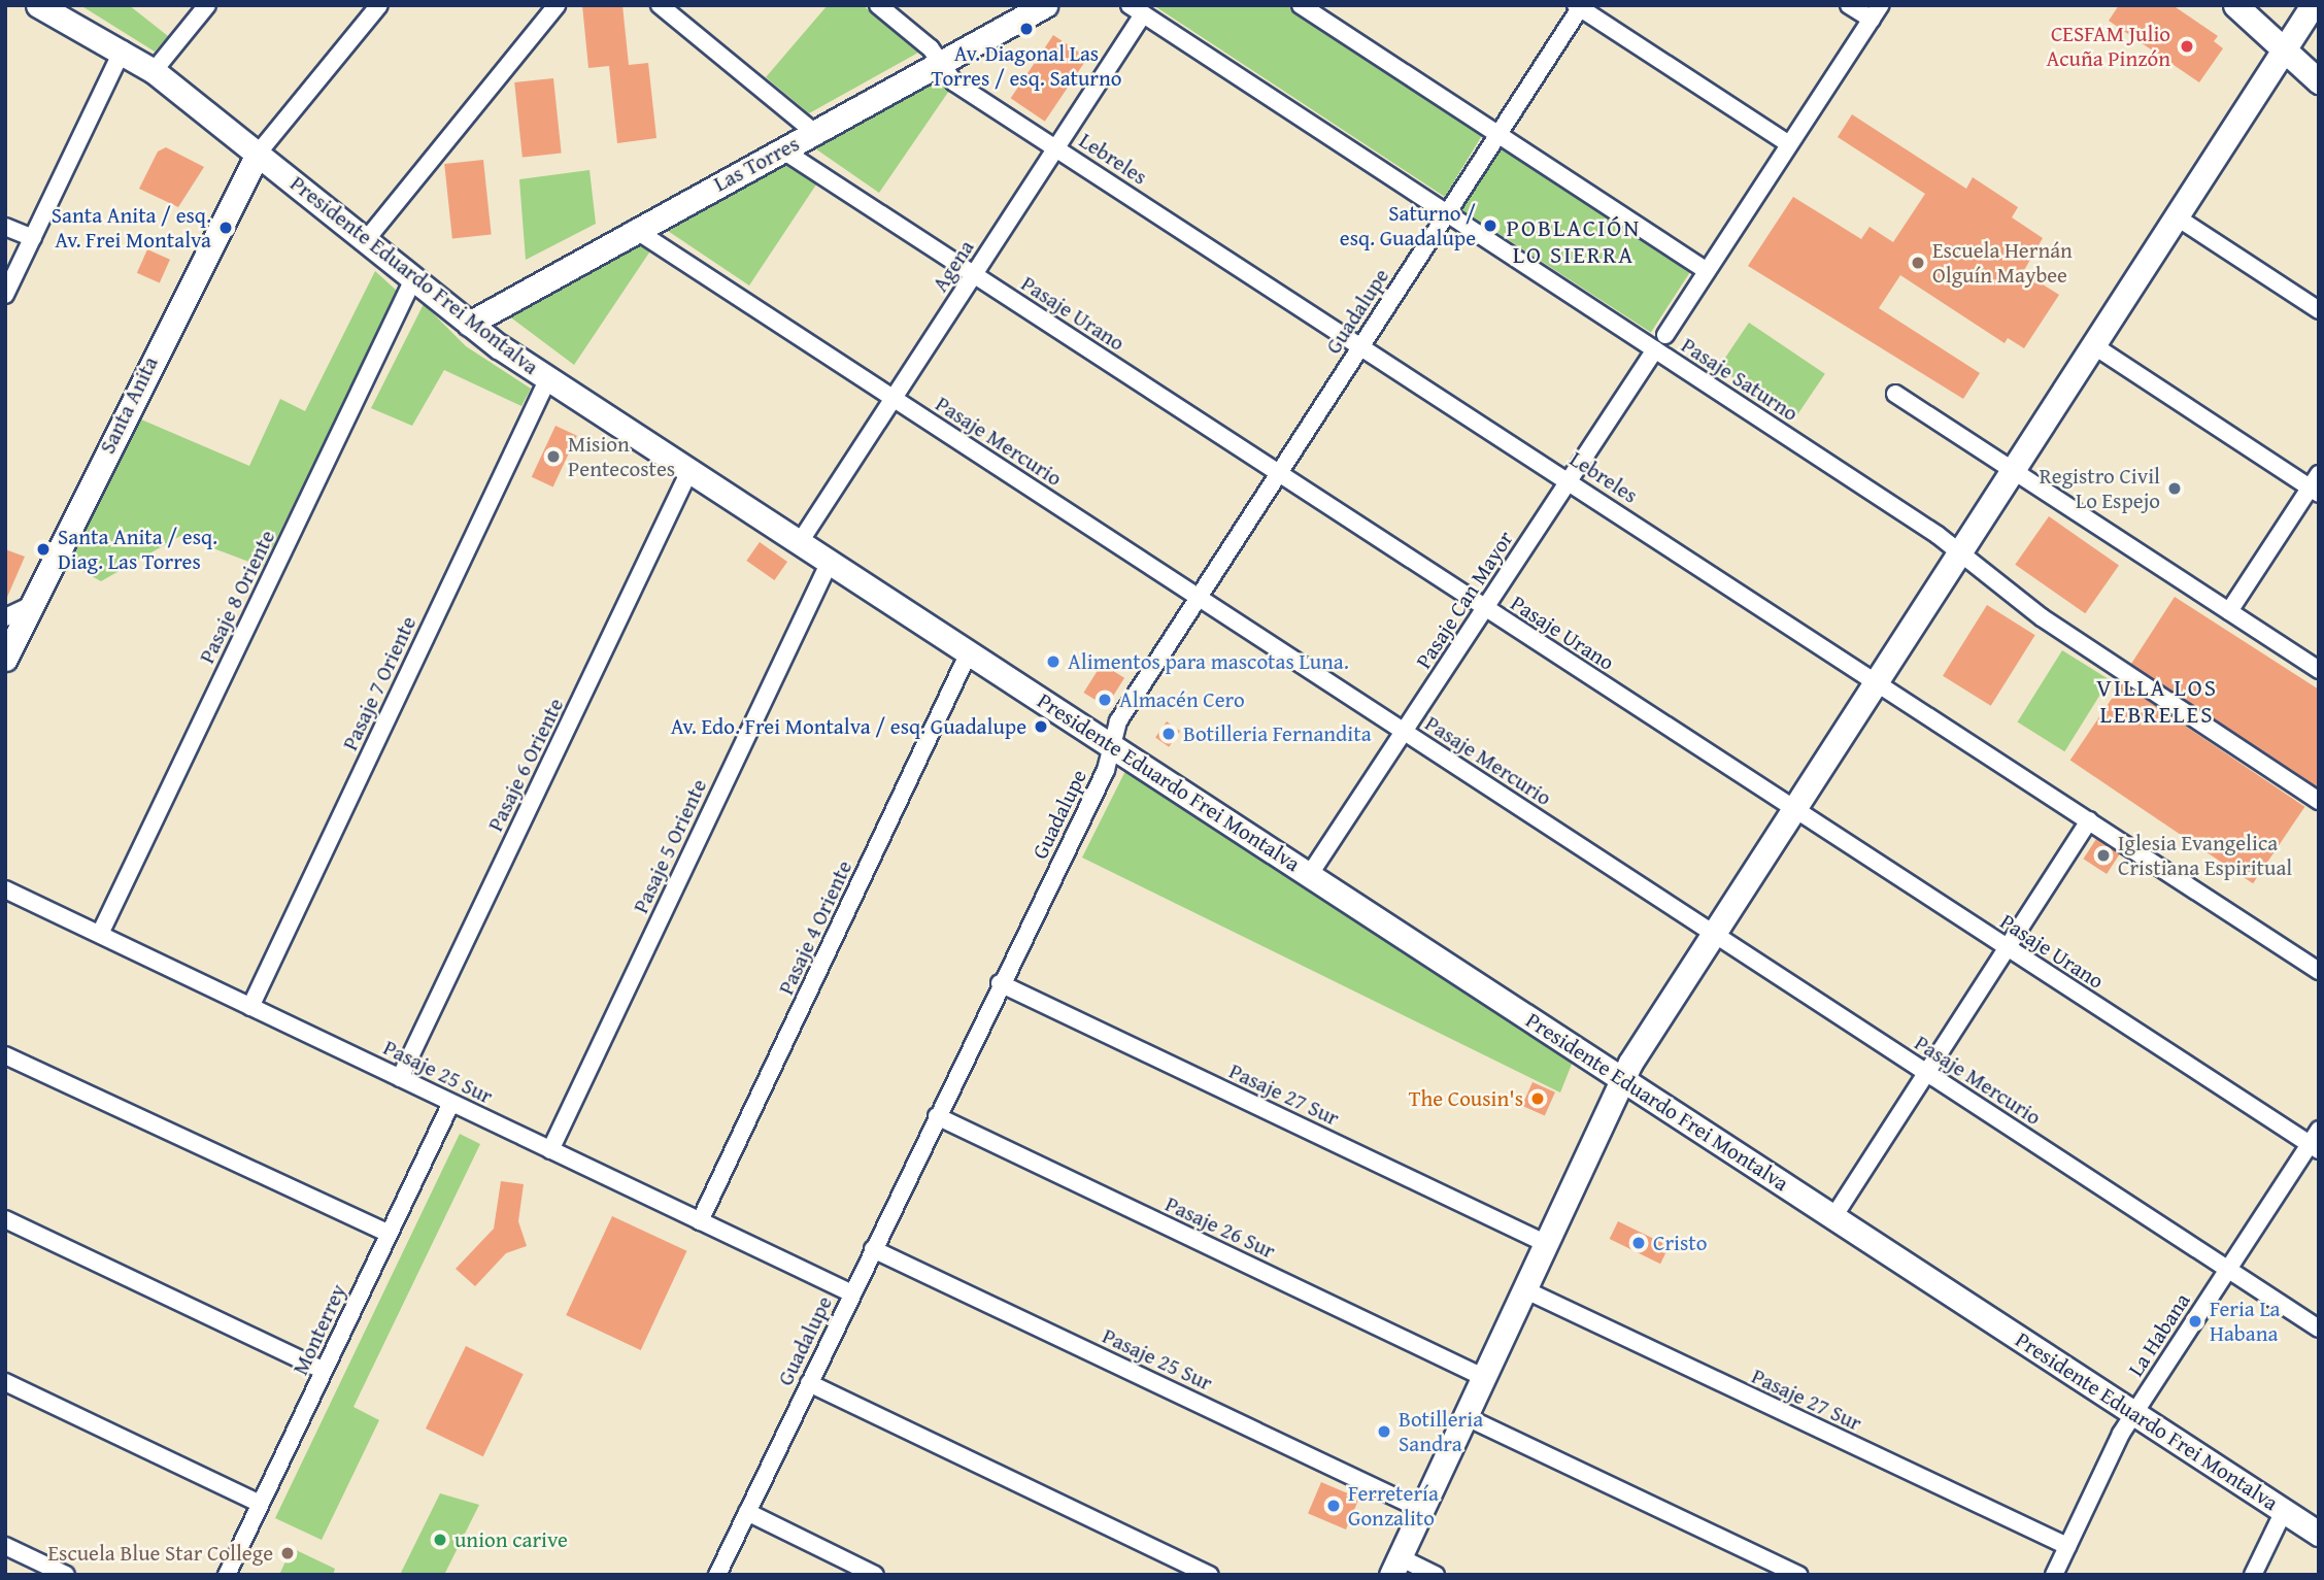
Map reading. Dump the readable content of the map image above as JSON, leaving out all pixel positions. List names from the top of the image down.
{
  "streets": {
    "street": [
      "Lebreles",
      "Las Torres",
      "Agena",
      "Presidente Eduardo Frei Montalva",
      "Guadalupe",
      "Pasaje Urano",
      "Pasaje Saturno",
      "Santa Anita",
      "Pasaje Mercurio",
      "Pasaje 8 Oriente",
      "Pasaje Can Mayor",
      "Pasaje 7 Oriente",
      "Pasaje 6 Oriente",
      "Pasaje 5 Oriente",
      "Pasaje 4 Oriente",
      "Pasaje 25 Sur",
      "Pasaje 27 Sur",
      "Pasaje 26 Sur",
      "Monterrey",
      "La Habana"
    ]
  },
  "crossings": [
    ["Lebreles", "Las Torres"],
    ["Lebreles", "Agena"],
    ["Lebreles", "Guadalupe"],
    ["Lebreles", "Pasaje Can Mayor"],
    ["Las Torres", "Presidente Eduardo Frei Montalva"],
    ["Las Torres", "Pasaje Urano"],
    ["Las Torres", "Pasaje Mercurio"],
    ["Agena", "Presidente Eduardo Frei Montalva"],
    ["Agena", "Pasaje Urano"],
    ["Agena", "Pasaje Saturno"],
    ["Agena", "Pasaje Mercurio"],
    ["Presidente Eduardo Frei Montalva", "Guadalupe"],
    ["Presidente Eduardo Frei Montalva", "Santa Anita"],
    ["Presidente Eduardo Frei Montalva", "Pasaje 8 Oriente"],
    ["Presidente Eduardo Frei Montalva", "Pasaje Can Mayor"],
    ["Presidente Eduardo Frei Montalva", "Pasaje 7 Oriente"],
    ["Presidente Eduardo Frei Montalva", "Pasaje 6 Oriente"],
    ["Presidente Eduardo Frei Montalva", "Pasaje 5 Oriente"],
    ["Presidente Eduardo Frei Montalva", "Pasaje 4 Oriente"],
    ["Presidente Eduardo Frei Montalva", "La Habana"],
    ["Guadalupe", "Pasaje Urano"],
    ["Guadalupe", "Pasaje Saturno"],
    ["Guadalupe", "Pasaje Mercurio"],
    ["Guadalupe", "Pasaje 25 Sur"],
    ["Guadalupe", "Pasaje 27 Sur"],
    ["Guadalupe", "Pasaje 26 Sur"],
    ["Pasaje Urano", "Pasaje Can Mayor"],
    ["Pasaje Urano", "La Habana"],
    ["Pasaje Saturno", "Pasaje Can Mayor"],
    ["Pasaje Mercurio", "Pasaje Can Mayor"],
    ["Pasaje Mercurio", "La Habana"],
    ["Pasaje 8 Oriente", "Pasaje 25 Sur"],
    ["Pasaje 7 Oriente", "Pasaje 25 Sur"],
    ["Pasaje 6 Oriente", "Pasaje 25 Sur"],
    ["Pasaje 5 Oriente", "Pasaje 25 Sur"],
    ["Pasaje 4 Oriente", "Pasaje 25 Sur"],
    ["Pasaje 25 Sur", "Monterrey"],
    ["Pasaje 27 Sur", "La Habana"]
  ],
  "districts": ["POBLACIÓN LO SIERRA", "VILLA LOS LEBRELES"],
  "places": [
    "Av. Diagonal Las Torres / esq. Saturno",
    "CESFAM Julio Acuña Pinzón",
    "Saturno / esq. Guadalupe",
    "Santa Anita / esq. Av. Frei Montalva",
    "Escuela Hernán Olguín Maybee",
    "Mision Pentecostes",
    "Registro Civil Lo Espejo",
    "Santa Anita / esq. Diag. Las Torres",
    "Alimentos para mascotas Luna.",
    "Almacén Cero",
    "Av. Edo. Frei Montalva / esq. Guadalupe",
    "Botilleria Fernandita",
    "Iglesia Evangelica Cristiana Espiritual",
    "The Cousin's",
    "Cristo",
    "Feria La Habana",
    "Botilleria Sandra",
    "Ferretería Gonzalito",
    "union carive",
    "Escuela Blue Star College"
  ]
}
